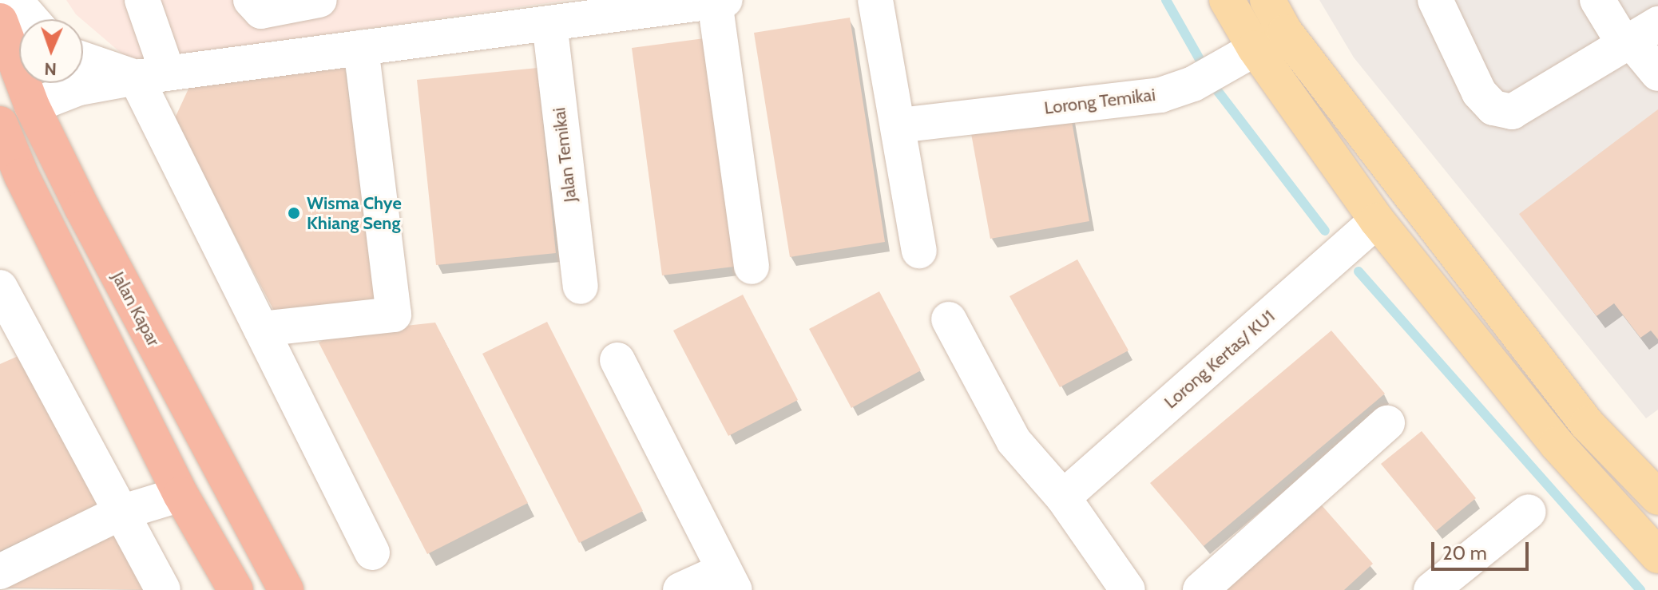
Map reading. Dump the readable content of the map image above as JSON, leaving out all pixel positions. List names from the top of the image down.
{
  "streets": {
    "highway": ["Jalan Kapar"],
    "street": ["Lorong Temikai", "Jalan Temikai", "Lorong Kertas/ KU1"]
  },
  "places": ["Wisma Chye Khiang Seng"],
  "scale_bar": "20 m",
  "north": "bottom"
}
